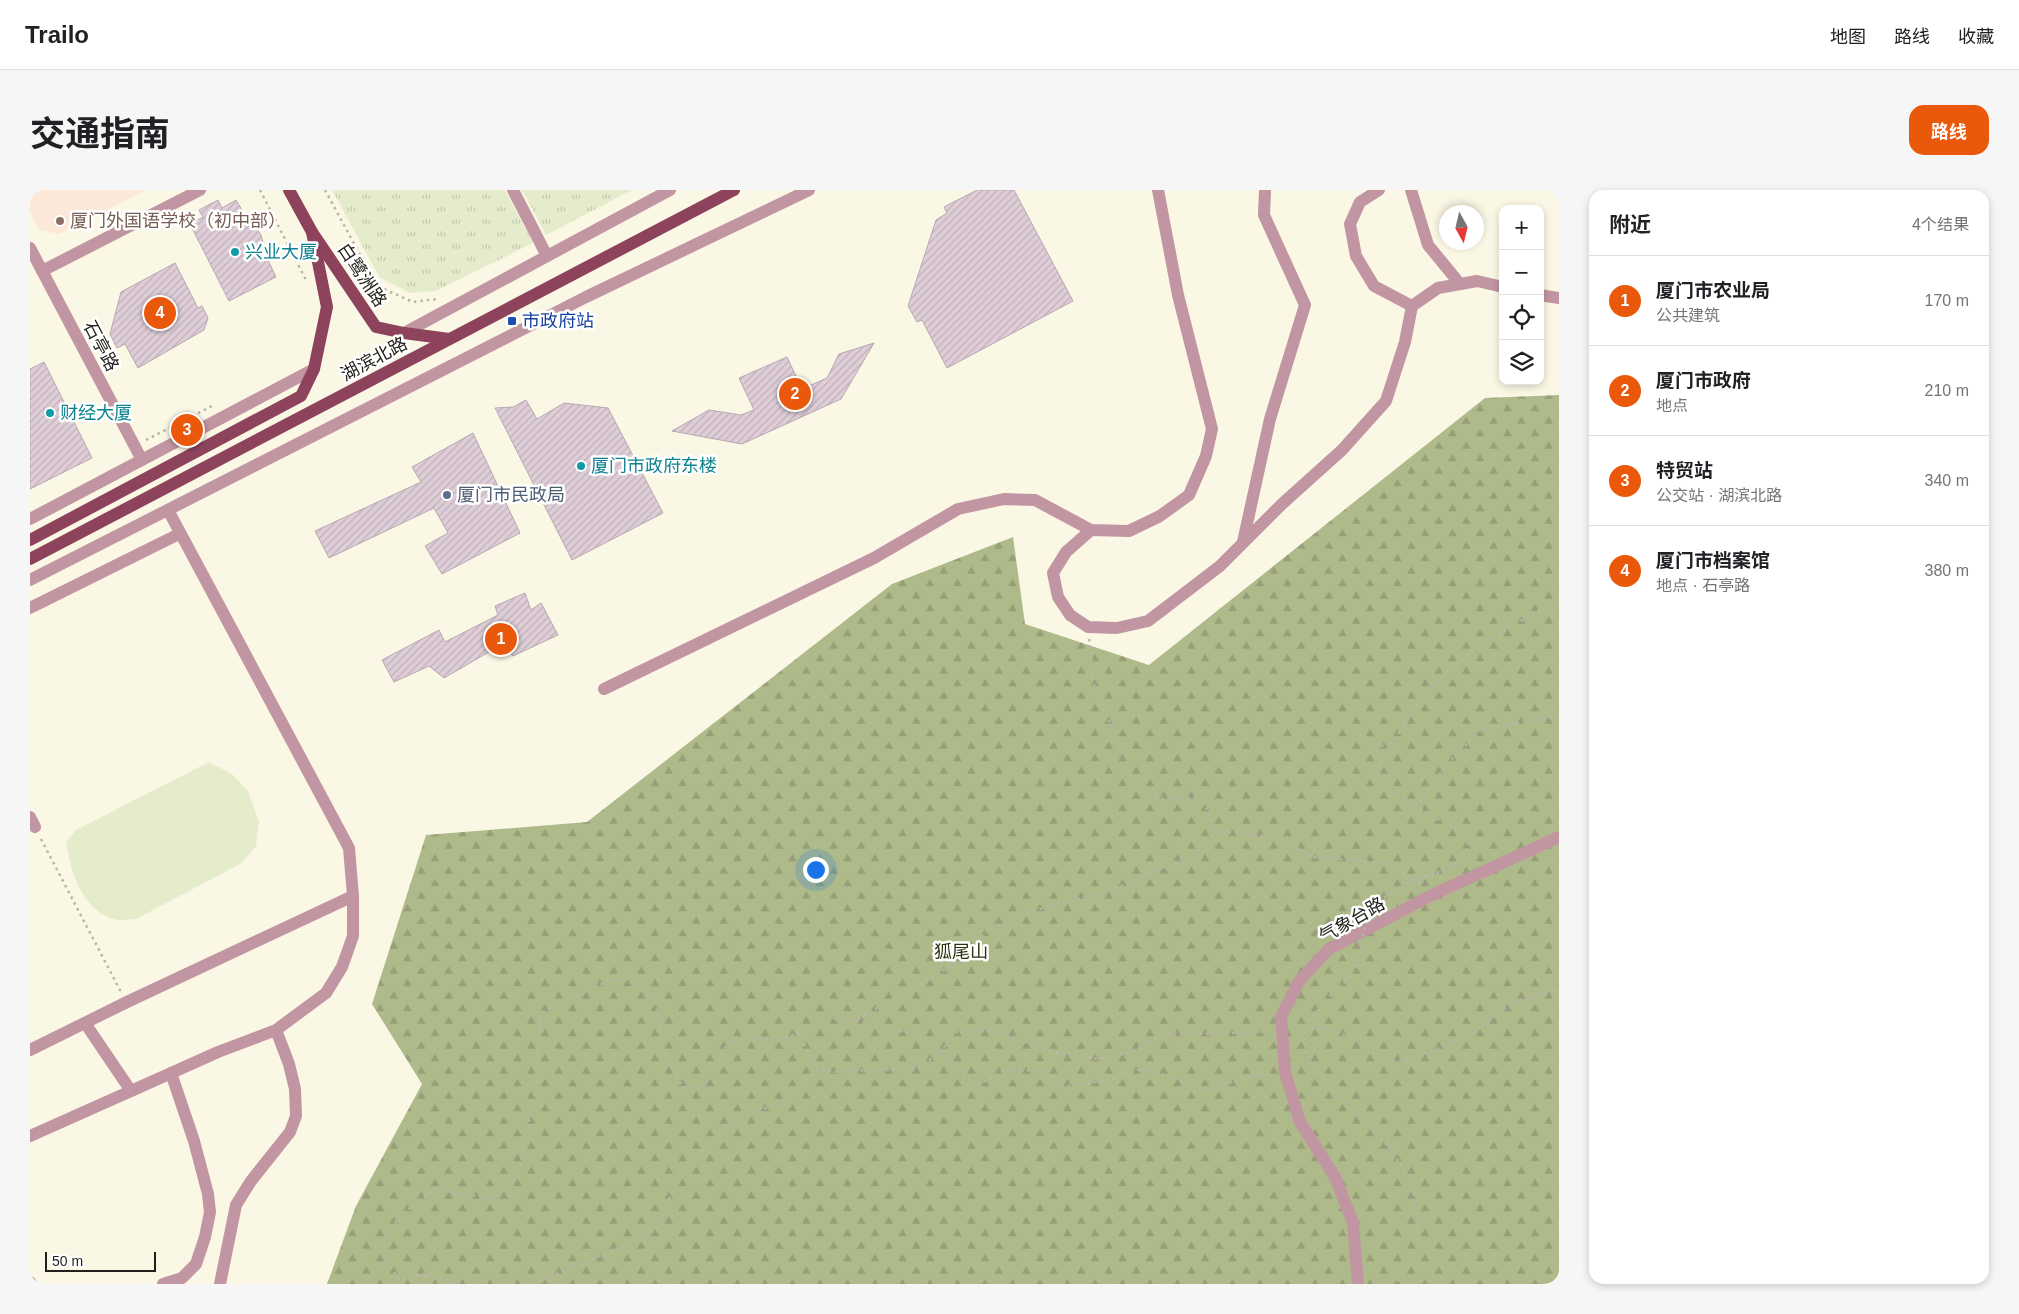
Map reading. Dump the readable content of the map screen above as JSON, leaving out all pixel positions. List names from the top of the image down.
{
  "streets": {
    "main road": ["白鹭洲路", "湖滨北路"],
    "street": ["石亭路", "气象台路"]
  },
  "crossings": [
    ["白鹭洲路", "湖滨北路"]
  ],
  "parks": ["狐尾山"],
  "places": {
    "other": [
      "厦门外国语学校（初中部）",
      "兴业大厦",
      "财经大厦",
      "厦门市政府东楼",
      "厦门市民政局"
    ],
    "transit": ["市政府站"]
  },
  "scale_bar": "50 m",
  "north": "bottom",
  "page": {
    "header": "Trailo",
    "nav": ["地图", "路线", "收藏"],
    "title": "交通指南",
    "buttons": "路线",
    "heading": ["附近", "4个结果"],
    "map_buttons": ["+", "−"],
    "list": [
      {
        "mark": "1",
        "name": "厦门市农业局",
        "note": "公共建筑",
        "value": "170 m"
      },
      {
        "mark": "2",
        "name": "厦门市政府",
        "note": "地点",
        "value": "210 m"
      },
      {
        "mark": "3",
        "name": "特贸站",
        "note": "公交站 · 湖滨北路",
        "value": "340 m"
      },
      {
        "mark": "4",
        "name": "厦门市档案馆",
        "note": "地点 · 石亭路",
        "value": "380 m"
      }
    ],
    "pins": [
      "4",
      "2",
      "3",
      "1"
    ],
    "scale": "50 m"
  }
}
